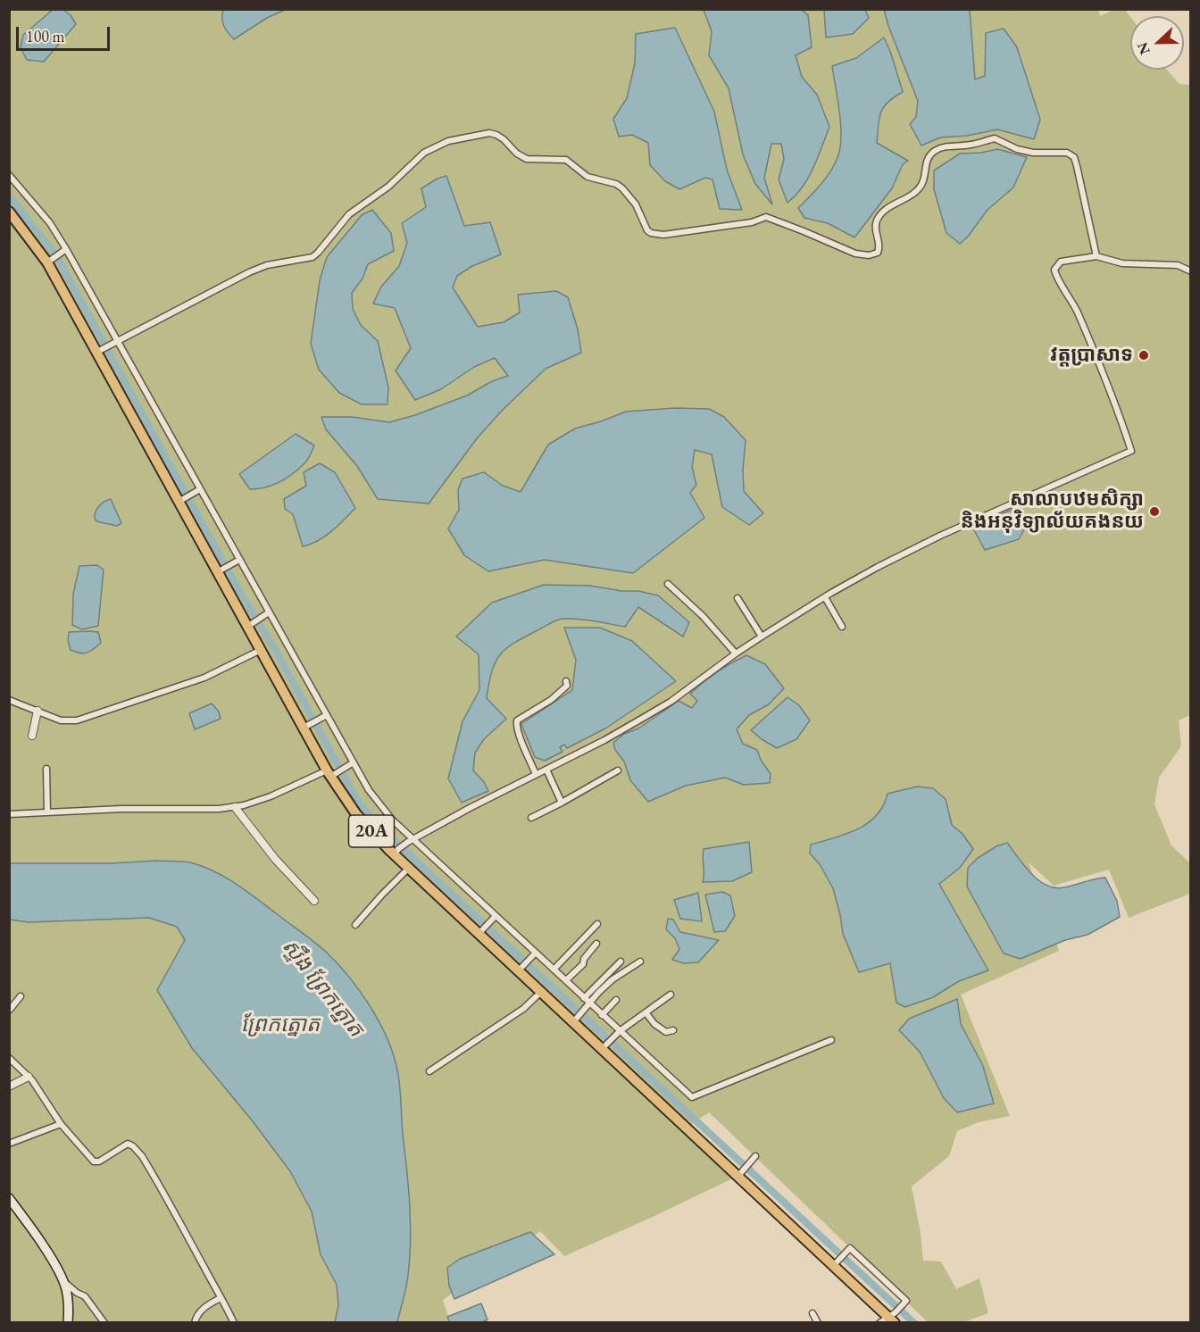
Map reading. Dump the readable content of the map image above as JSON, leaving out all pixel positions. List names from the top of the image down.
{
  "streets": {
    "main road": ["20A"]
  },
  "water": ["ស្ទឹង ព្រែកត្នោត", "ព្រែកត្នោត"],
  "places": ["វត្តប្រាសាទ", "សាលាបឋមសិក្សា និងអនុវិទ្យាល័យគងនយ"],
  "scale_bar": "100 m",
  "north": "left"
}
